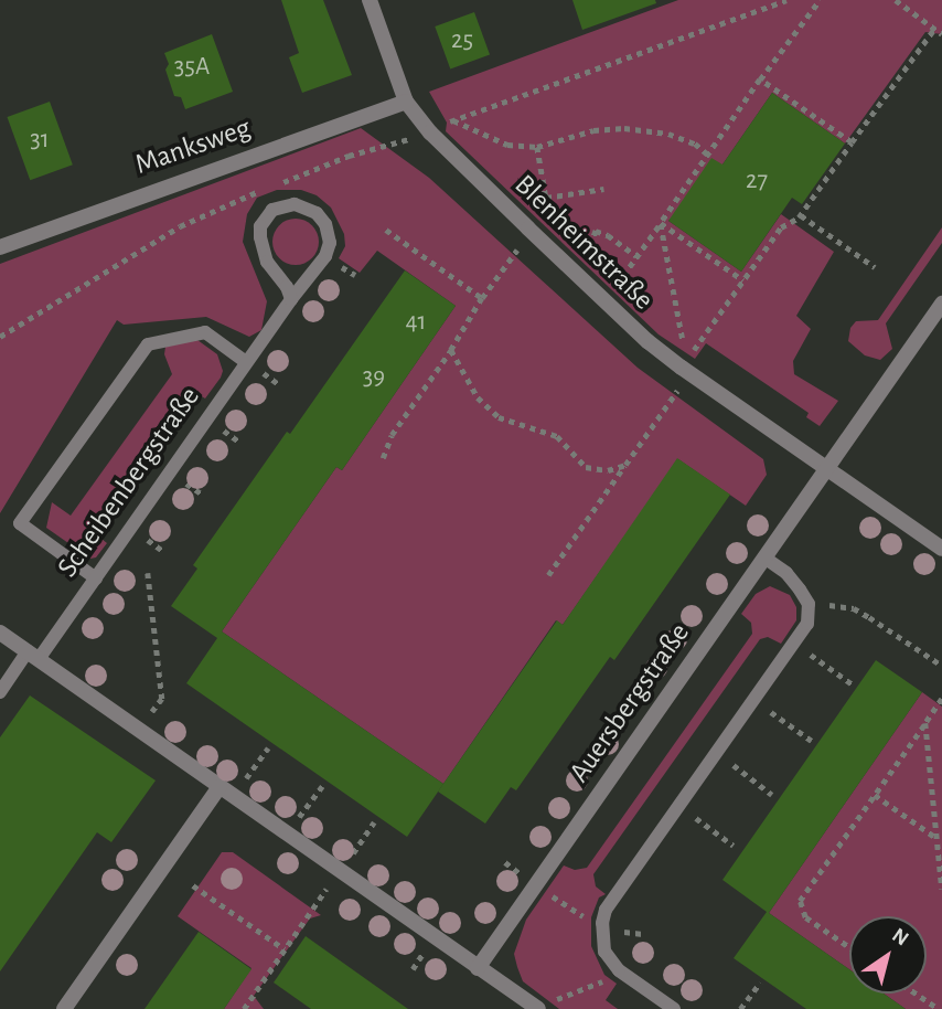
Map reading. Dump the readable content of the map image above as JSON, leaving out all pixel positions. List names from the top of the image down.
{
  "streets": {
    "street": ["Manksweg", "Blenheimstraße", "Auersbergstraße"],
    "lane": ["Scheibenbergstraße"]
  },
  "crossings": [
    ["Manksweg", "Blenheimstraße"],
    ["Blenheimstraße", "Auersbergstraße"]
  ],
  "house_numbers": [
    "25",
    "35A",
    "31",
    "27",
    "41",
    "39"
  ],
  "north": "top right"
}
